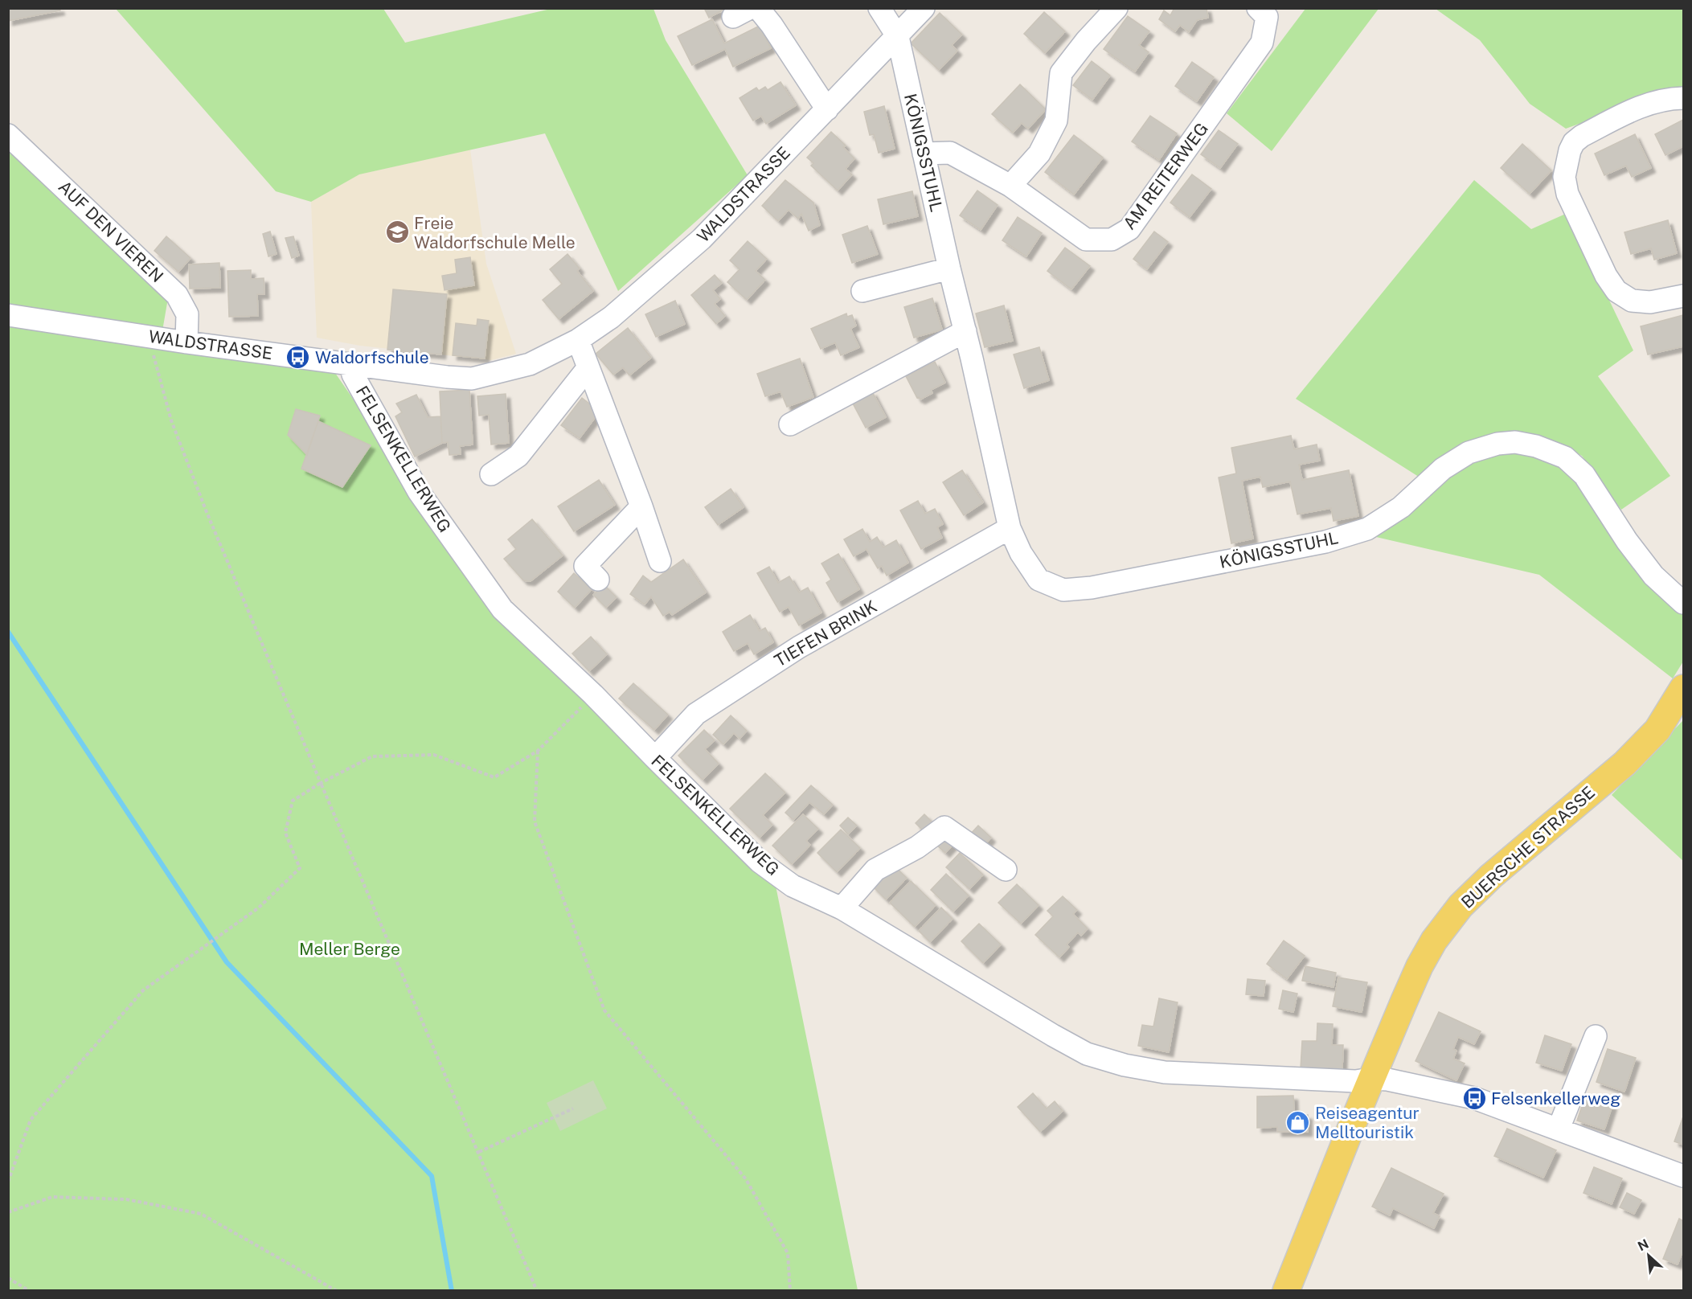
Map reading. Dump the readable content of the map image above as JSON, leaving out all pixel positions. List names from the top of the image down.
{
  "streets": {
    "main road": ["BUERSCHE STRASSE"],
    "street": [
      "KÖNIGSSTUHL",
      "AM REITERWEG",
      "WALDSTRASSE",
      "AUF DEN VIEREN",
      "FELSENKELLERWEG",
      "TIEFEN BRINK"
    ]
  },
  "crossings": [
    ["KÖNIGSSTUHL", "AM REITERWEG"],
    ["KÖNIGSSTUHL", "WALDSTRASSE"],
    ["KÖNIGSSTUHL", "TIEFEN BRINK"],
    ["WALDSTRASSE", "AUF DEN VIEREN"],
    ["WALDSTRASSE", "FELSENKELLERWEG"],
    ["FELSENKELLERWEG", "TIEFEN BRINK"],
    ["FELSENKELLERWEG", "BUERSCHE STRASSE"]
  ],
  "parks": ["Meller Berge"],
  "places": {
    "school or university": ["Freie Waldorfschule Melle"],
    "bus stop": ["Waldorfschule", "Felsenkellerweg"],
    "shop": ["Reiseagentur Melltouristik"]
  },
  "north": "top left"
}
